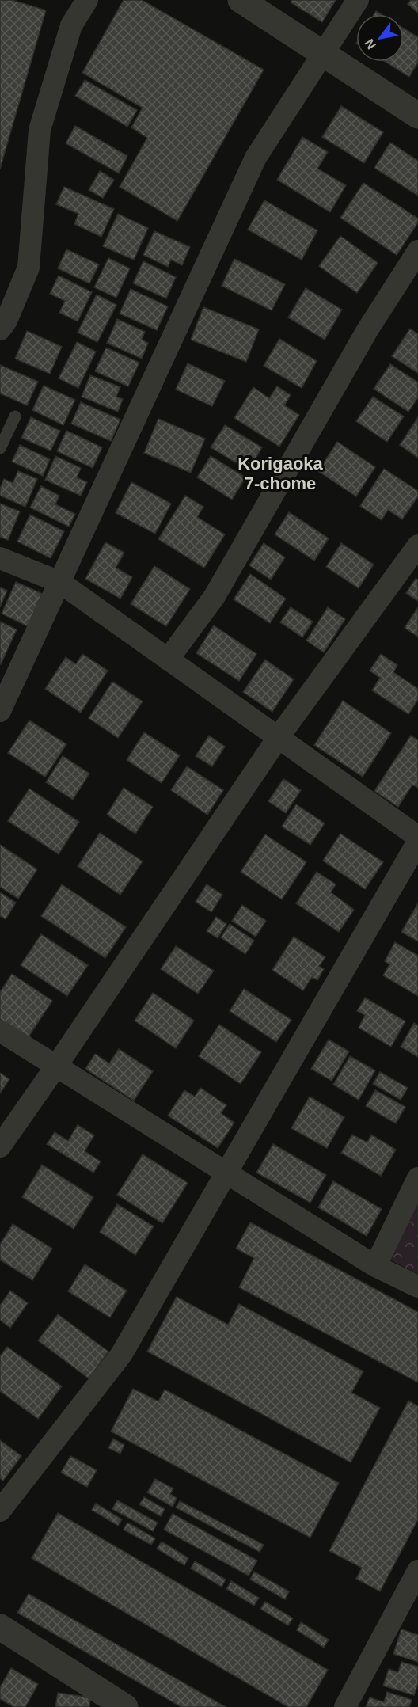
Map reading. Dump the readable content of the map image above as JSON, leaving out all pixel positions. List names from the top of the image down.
{
  "districts": ["Korigaoka 7-chome"],
  "north": "bottom left"
}
